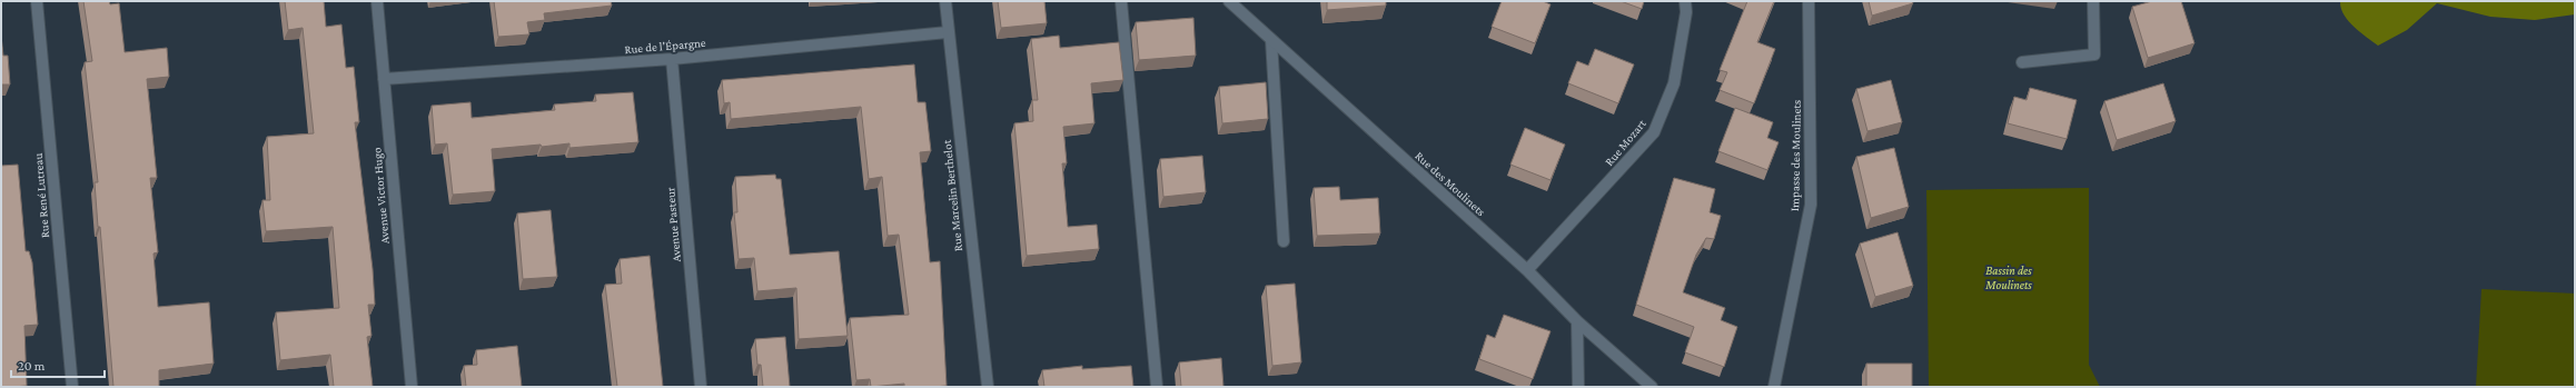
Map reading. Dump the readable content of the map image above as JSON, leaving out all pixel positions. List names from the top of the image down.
{
  "streets": {
    "street": [
      "Rue de l'Épargne",
      "Rue Mozart",
      "Impasse des Moulinets",
      "Rue des Moulinets",
      "Rue René Lutreau",
      "Avenue Victor Hugo",
      "Rue Marcelin Berthelot",
      "Avenue Pasteur"
    ]
  },
  "crossings": [
    ["Rue de l'Épargne", "Avenue Victor Hugo"],
    ["Rue de l'Épargne", "Rue Marcelin Berthelot"],
    ["Rue de l'Épargne", "Avenue Pasteur"],
    ["Rue Mozart", "Rue des Moulinets"]
  ],
  "parks": ["Bassin des Moulinets"],
  "scale_bar": "20 m"
}
